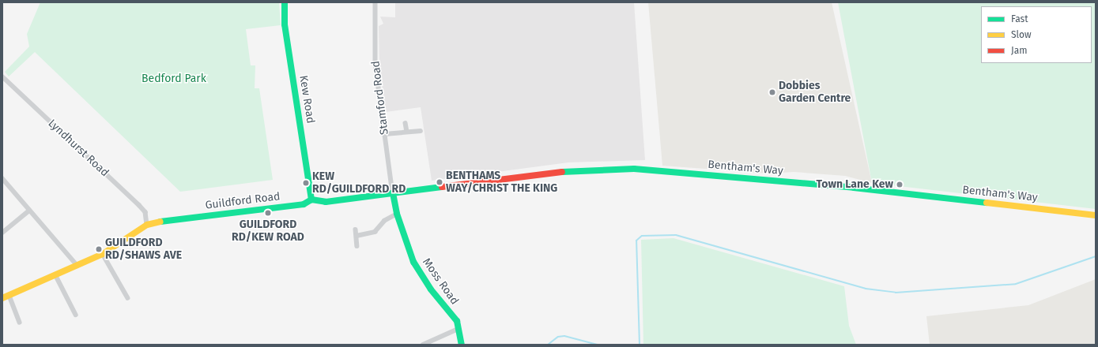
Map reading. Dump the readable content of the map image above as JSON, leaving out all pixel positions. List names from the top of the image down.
{
  "streets": {
    "street": [
      "Stamford Road",
      "Kew Road",
      "Lyndhurst Road",
      "Bentham's Way",
      "Guildford Road",
      "Moss Road"
    ]
  },
  "crossings": [
    ["Stamford Road", "Bentham's Way"],
    ["Stamford Road", "Guildford Road"],
    ["Stamford Road", "Moss Road"],
    ["Kew Road", "Guildford Road"],
    ["Lyndhurst Road", "Guildford Road"],
    ["Bentham's Way", "Guildford Road"],
    ["Bentham's Way", "Moss Road"],
    ["Guildford Road", "Moss Road"]
  ],
  "parks": ["Bedford Park"],
  "places": [
    "Dobbies Garden Centre",
    "BENTHAMS WAY/CHRIST THE KING",
    "KEW RD/GUILDFORD RD",
    "Town Lane Kew",
    "GUILDFORD RD/KEW ROAD",
    "GUILDFORD RD/SHAWS AVE"
  ],
  "legend": ["Fast", "Slow", "Jam"]
}
